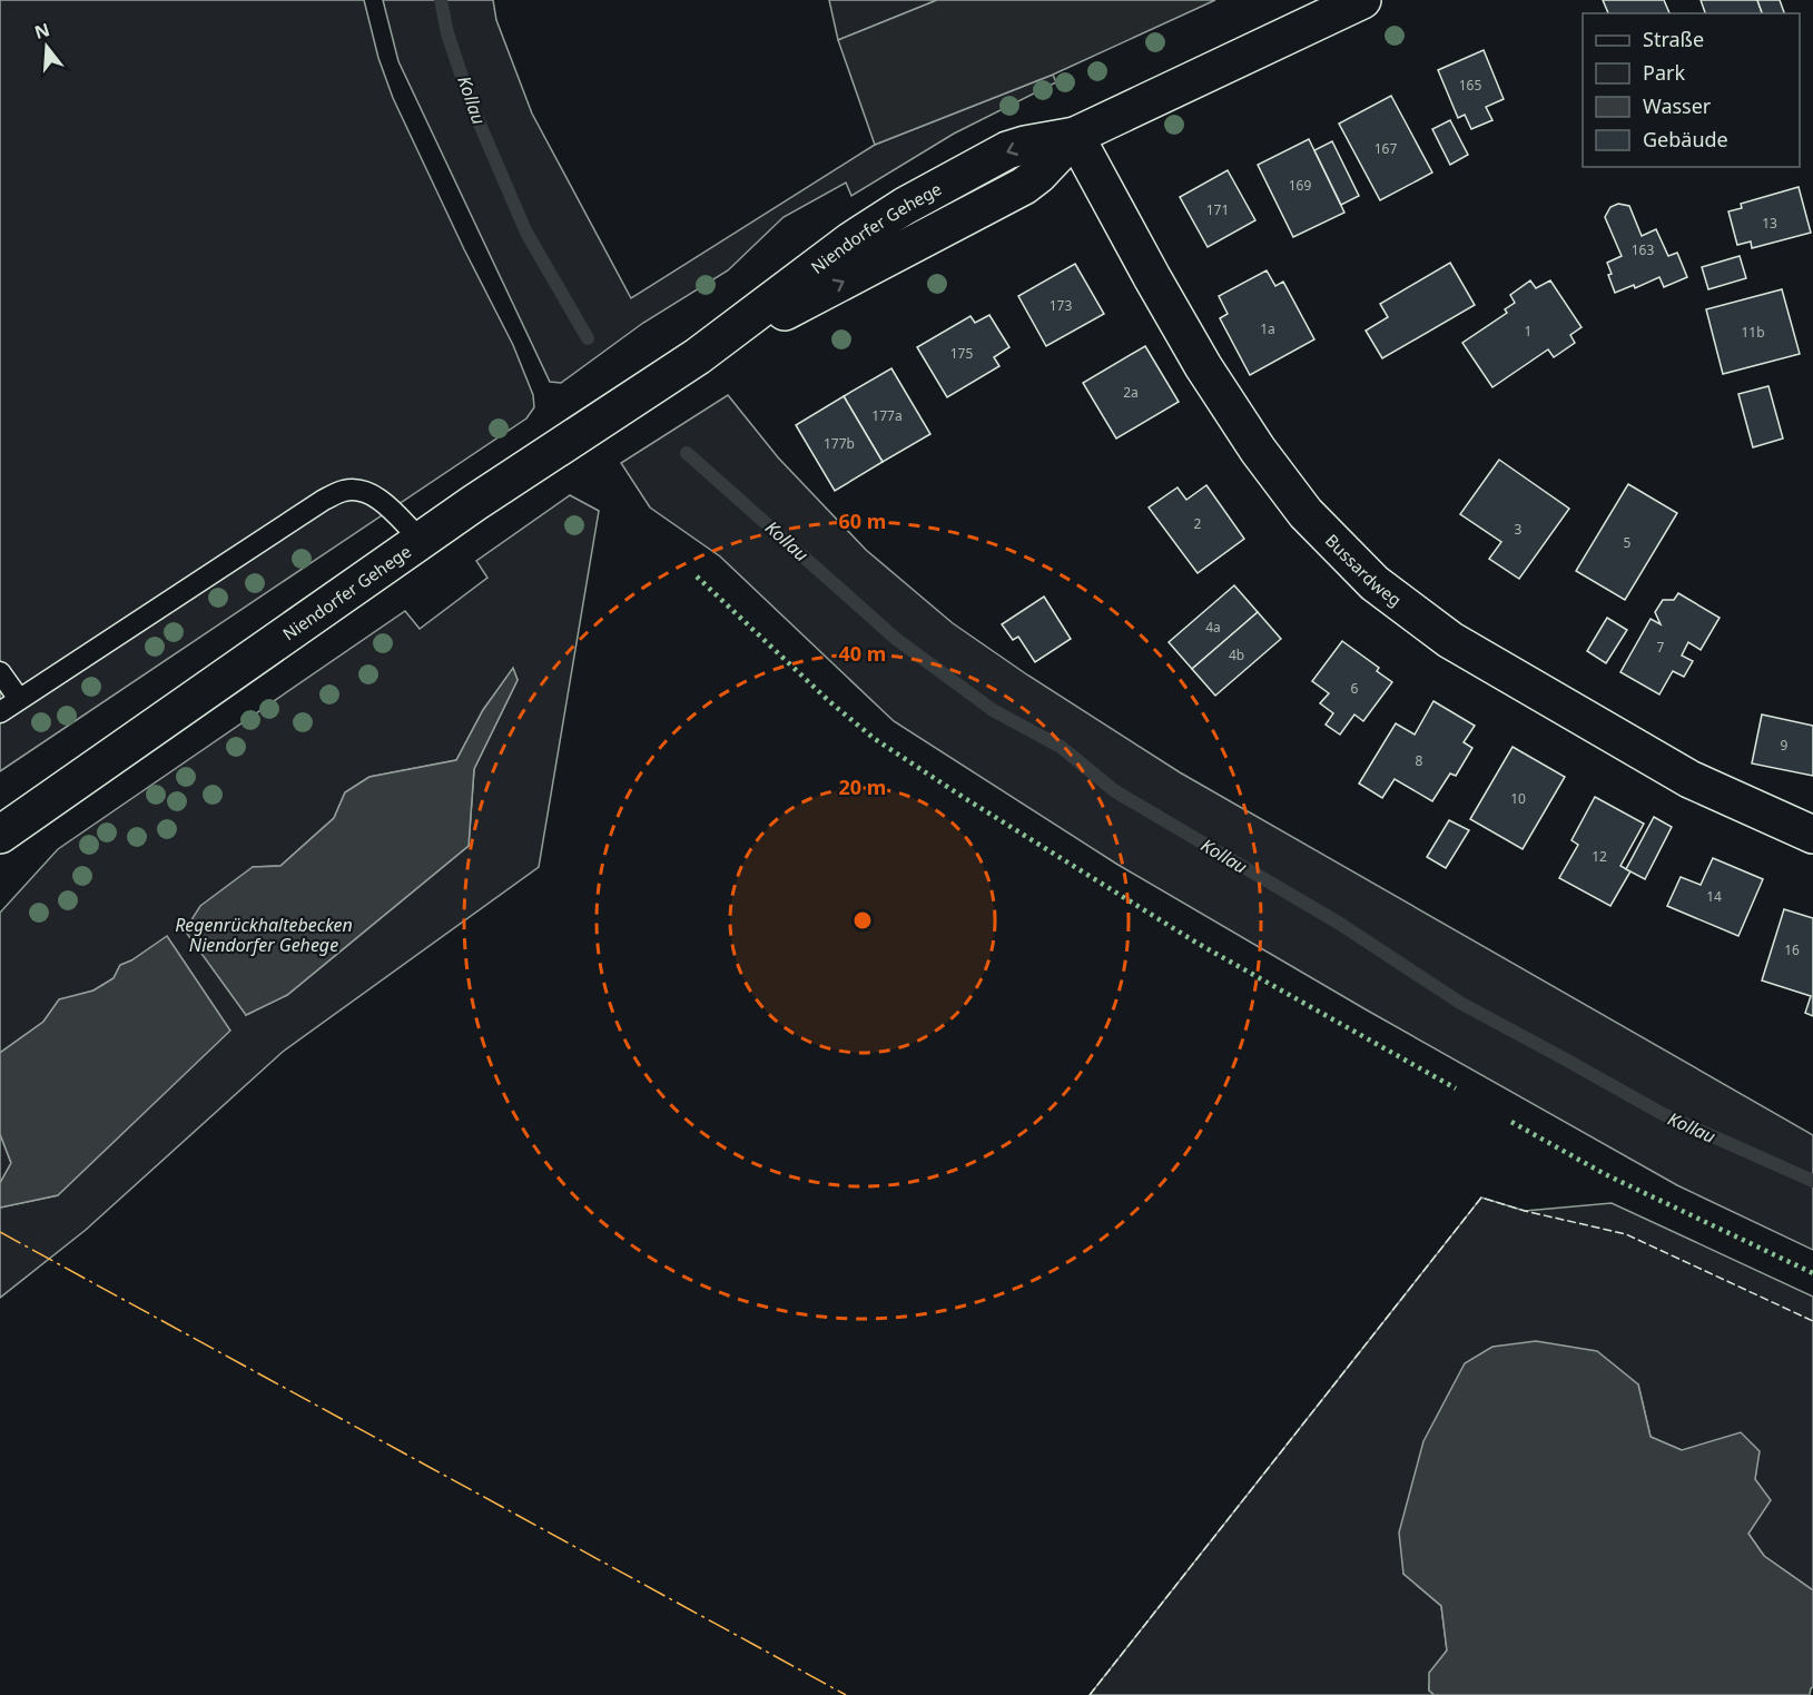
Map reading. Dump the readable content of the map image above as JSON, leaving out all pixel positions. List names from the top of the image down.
{
  "streets": {
    "street": ["Niendorfer Gehege", "Bussardweg"]
  },
  "crossings": [
    ["Niendorfer Gehege", "Bussardweg"]
  ],
  "water": ["Kollau", "Regenrückhaltebecken Niendorfer Gehege"],
  "house_numbers": [
    "165",
    "167",
    "169",
    "171",
    "13",
    "163",
    "173",
    "1a",
    "1",
    "11b",
    "175",
    "2a",
    "177a",
    "177b",
    "2",
    "3",
    "5",
    "4a",
    "7",
    "4b",
    "6",
    "9",
    "8",
    "10",
    "12",
    "14",
    "16"
  ],
  "legend": [
    "Straße",
    "Park",
    "Wasser",
    "Gebäude"
  ],
  "north": "top",
  "rings": ["60 m", "40 m", "20 m"]
}
